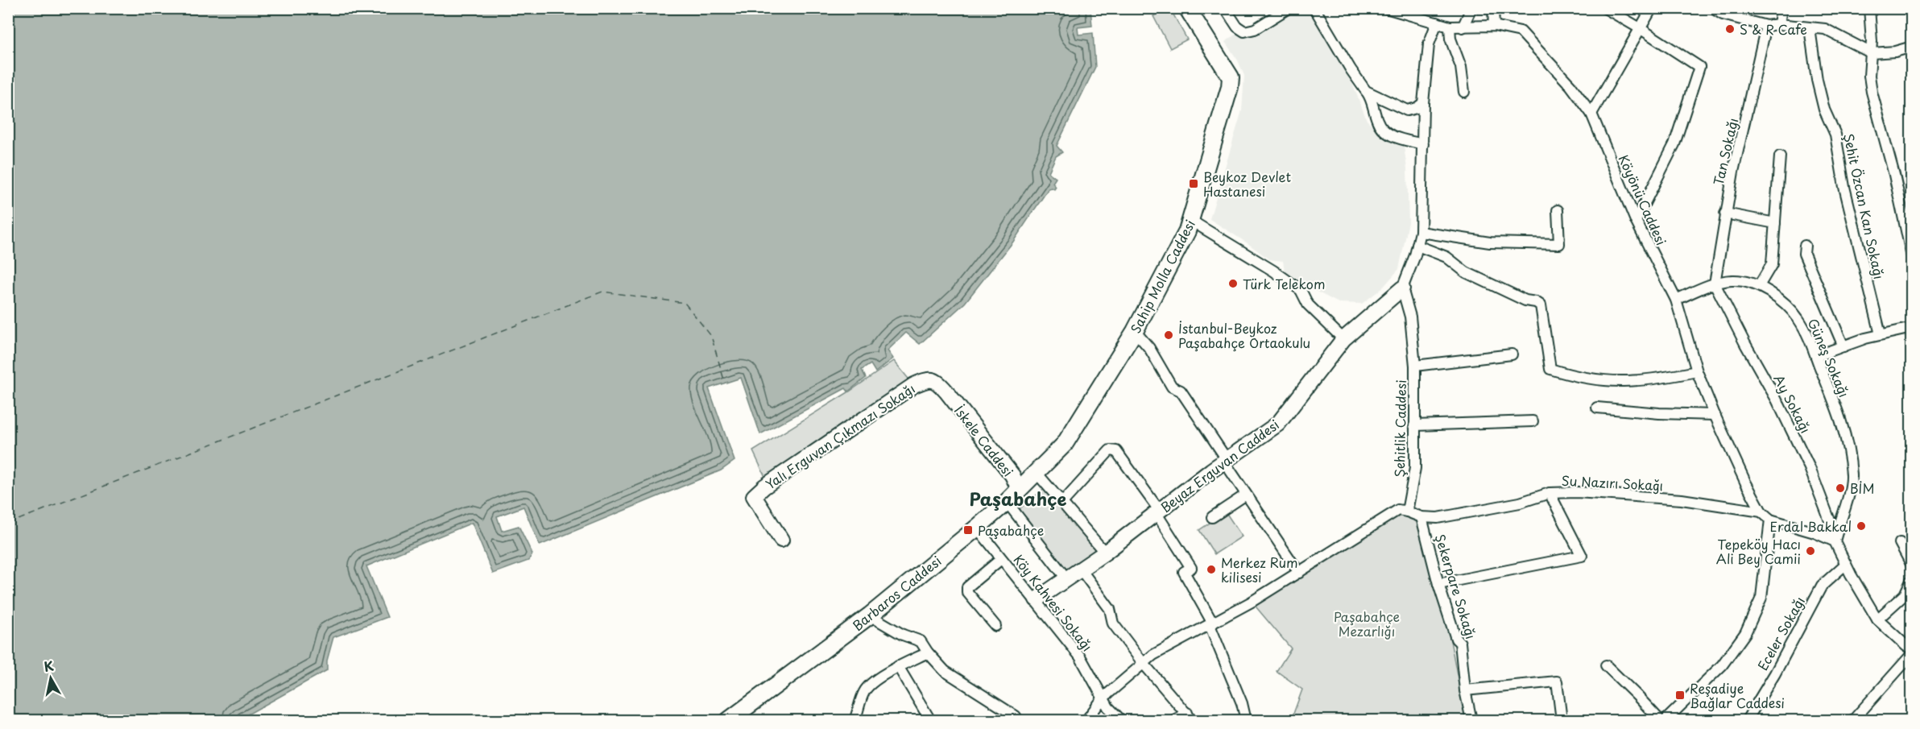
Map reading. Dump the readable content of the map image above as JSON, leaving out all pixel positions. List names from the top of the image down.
{
  "streets": {
    "main road": [
      "Sahip Molla Caddesi",
      "Yalı Erguvan Çıkmazı Sokağı",
      "İskele Caddesi",
      "Beyaz Erguvan Caddesi",
      "Barbaros Caddesi"
    ],
    "street": [
      "Tan Sokağı",
      "Köyönü Caddesi",
      "Şehit Özcan Kan Sokağı",
      "Güneş Sokağı",
      "Ay Sokağı",
      "Şehitlik Caddesi",
      "Su Nazırı Sokağı",
      "Şekerpare Sokağı",
      "Köy Kahvesi Sokağı",
      "Eceler Sokağı"
    ]
  },
  "crossings": [
    ["Tan Sokağı", "Güneş Sokağı"],
    ["Tan Sokağı", "Ay Sokağı"],
    ["Köyönü Caddesi", "Güneş Sokağı"],
    ["Köyönü Caddesi", "Su Nazırı Sokağı"],
    ["Sahip Molla Caddesi", "Barbaros Caddesi"],
    ["Güneş Sokağı", "Ay Sokağı"],
    ["Ay Sokağı", "Eceler Sokağı"],
    ["Şehitlik Caddesi", "Beyaz Erguvan Caddesi"],
    ["Şehitlik Caddesi", "Su Nazırı Sokağı"],
    ["Yalı Erguvan Çıkmazı Sokağı", "İskele Caddesi"],
    ["İskele Caddesi", "Barbaros Caddesi"],
    ["Beyaz Erguvan Caddesi", "Köy Kahvesi Sokağı"],
    ["Su Nazırı Sokağı", "Şekerpare Sokağı"],
    ["Barbaros Caddesi", "Köy Kahvesi Sokağı"]
  ],
  "districts": ["Paşabahçe"],
  "parks": ["Paşabahçe Mezarlığı"],
  "places": {
    "other": [
      "S & R Cafe",
      "Türk Telekom",
      "İstanbul-Beykoz Paşabahçe Ortaokulu",
      "BİM",
      "Erdal Bakkal",
      "Tepeköy Hacı Ali Bey Camii",
      "Merkez Rum kilisesi"
    ],
    "transit": ["Beykoz Devlet Hastanesi", "Paşabahçe", "Reşadiye Bağlar Caddesi"]
  },
  "north": "top"
}
